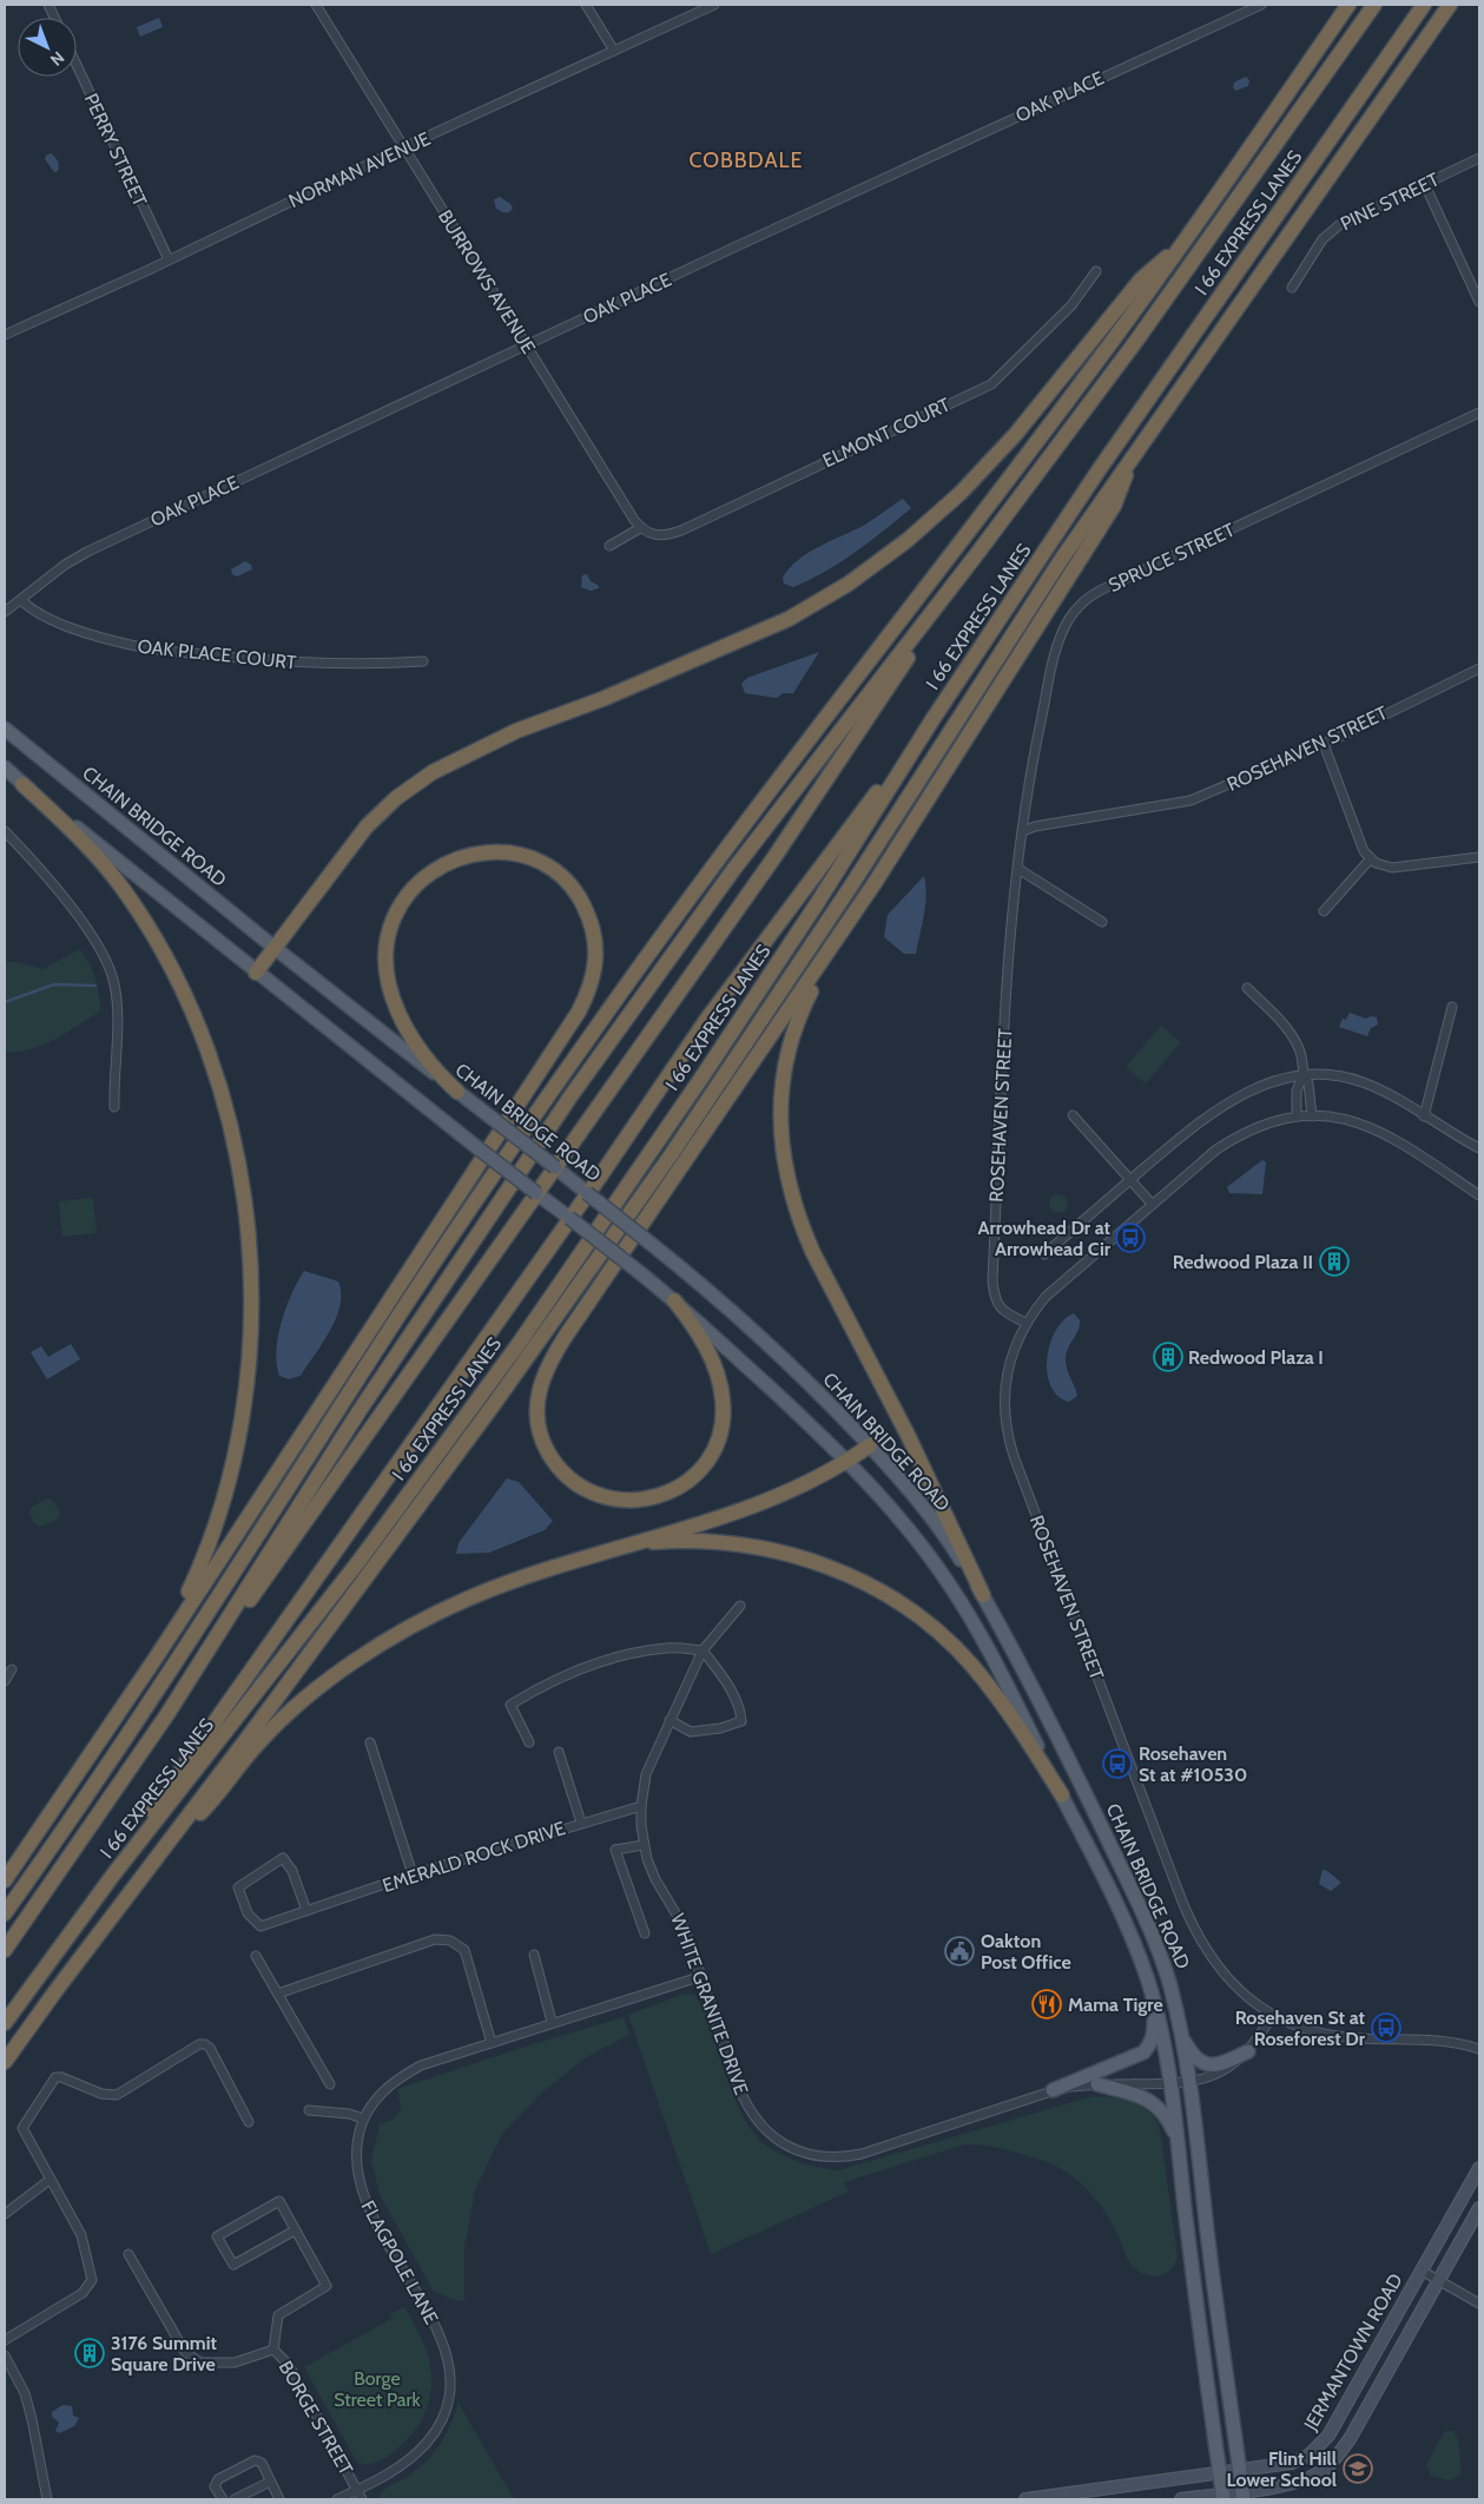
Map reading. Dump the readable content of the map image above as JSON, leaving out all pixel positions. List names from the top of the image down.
{
  "streets": {
    "highway": ["I 66 EXPRESS LANES"],
    "main road": ["CHAIN BRIDGE ROAD", "JERMANTOWN ROAD"],
    "street": [
      "OAK PLACE",
      "PERRY STREET",
      "NORMAN AVENUE",
      "PINE STREET",
      "BURROWS AVENUE",
      "ELMONT COURT",
      "SPRUCE STREET",
      "OAK PLACE COURT",
      "ROSEHAVEN STREET",
      "EMERALD ROCK DRIVE",
      "WHITE GRANITE DRIVE",
      "FLAGPOLE LANE",
      "BORGE STREET"
    ]
  },
  "crossings": [
    ["OAK PLACE", "BURROWS AVENUE"],
    ["OAK PLACE", "OAK PLACE COURT"],
    ["PERRY STREET", "NORMAN AVENUE"],
    ["NORMAN AVENUE", "BURROWS AVENUE"],
    ["BURROWS AVENUE", "ELMONT COURT"],
    ["SPRUCE STREET", "ROSEHAVEN STREET"],
    ["ROSEHAVEN STREET", "WHITE GRANITE DRIVE"],
    ["CHAIN BRIDGE ROAD", "WHITE GRANITE DRIVE"],
    ["CHAIN BRIDGE ROAD", "JERMANTOWN ROAD"],
    ["EMERALD ROCK DRIVE", "WHITE GRANITE DRIVE"],
    ["WHITE GRANITE DRIVE", "FLAGPOLE LANE"],
    ["FLAGPOLE LANE", "BORGE STREET"]
  ],
  "districts": ["COBBDALE"],
  "parks": ["Borge Street Park"],
  "places": {
    "bus stop": ["Arrowhead Dr at Arrowhead Cir", "Rosehaven St at #10530", "Rosehaven St at Roseforest Dr"],
    "building": ["Redwood Plaza II", "Redwood Plaza I", "3176 Summit Square Drive"],
    "public building": ["Oakton Post Office"],
    "restaurant": ["Mama Tigre"],
    "school or university": ["Flint Hill Lower School"]
  },
  "north": "bottom right"
}
